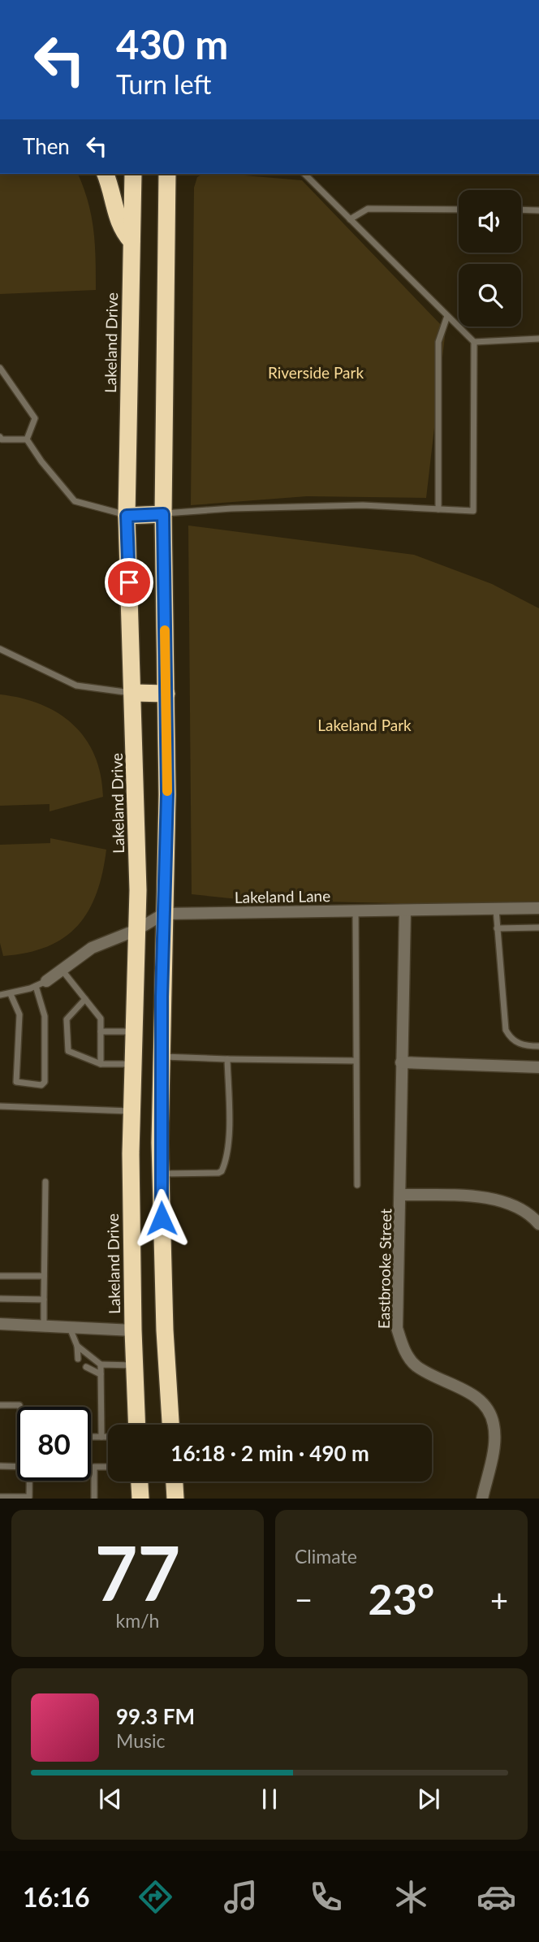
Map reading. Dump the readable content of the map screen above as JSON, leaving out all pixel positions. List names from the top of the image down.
{
  "streets": {
    "highway": ["Lakeland Drive"],
    "street": ["Lakeland Lane", "Eastbrooke Street"]
  },
  "crossings": [
    ["Lakeland Drive", "Lakeland Lane"],
    ["Lakeland Lane", "Eastbrooke Street"]
  ],
  "parks": ["Riverside Park", "Lakeland Park"],
  "page": {
    "turn": ["430 m", "Turn left"],
    "then": "Then",
    "limit": "80",
    "trip": "16:18 · 2 min · 490 m",
    "tile": [
      ["77", "km/h"],
      "Climate"
    ],
    "heat": ["−", "23°", "+"],
    "song": ["99.3 FM", "Music"],
    "tabs": "16:16"
  }
}
